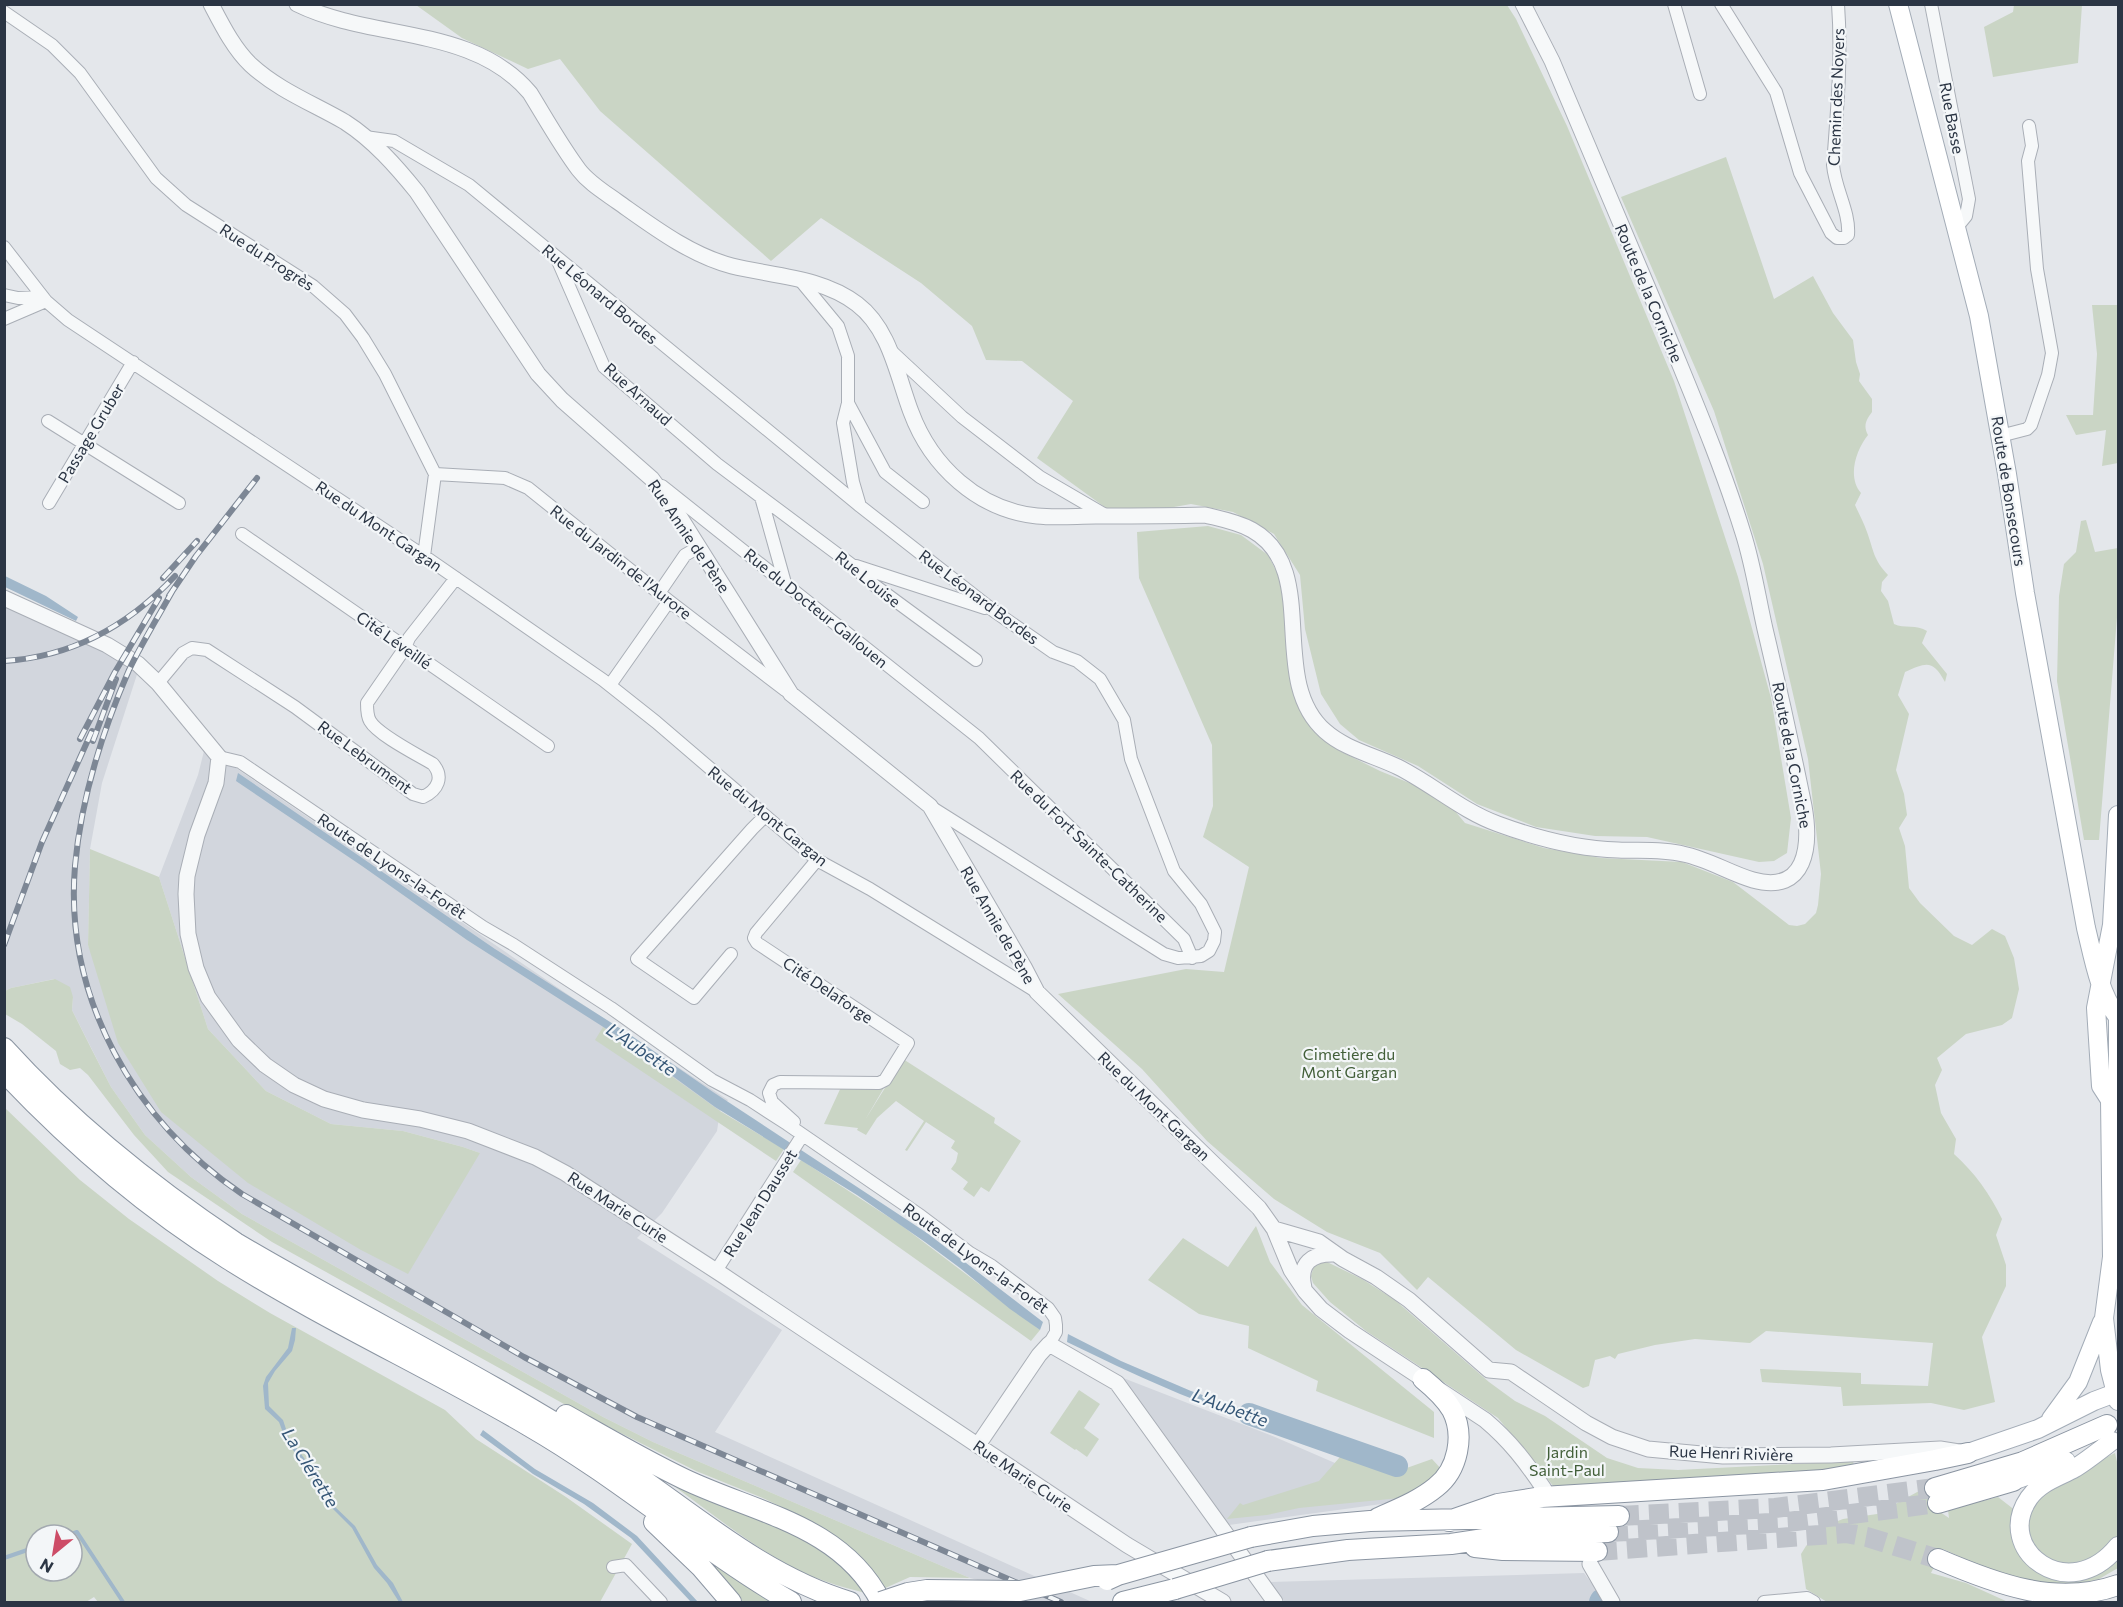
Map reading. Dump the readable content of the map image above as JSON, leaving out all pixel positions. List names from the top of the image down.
{
  "streets": {
    "main road": ["Route de Bonsecours"],
    "street": [
      "Chemin des Noyers",
      "Rue Basse",
      "Rue du Progrès",
      "Route de la Corniche",
      "Rue Léonard Bordes",
      "Rue Arnaud",
      "Passage Gruber",
      "Rue du Mont Gargan",
      "Rue Annie de Pène",
      "Rue du Jardin de l'Aurore",
      "Rue Louise",
      "Rue du Docteur Gallouen",
      "Cité Léveillé",
      "Rue Lebrument",
      "Rue du Fort Sainte-Catherine",
      "Route de Lyons-la-Forêt",
      "Cité Delaforge",
      "Rue Jean Dausset",
      "Rue Marie Curie",
      "Rue Henri Rivière"
    ]
  },
  "crossings": [
    ["Rue Basse", "Route de Bonsecours"],
    ["Rue du Progrès", "Rue du Jardin de l'Aurore"],
    ["Rue Léonard Bordes", "Rue Arnaud"],
    ["Rue Léonard Bordes", "Rue Annie de Pène"],
    ["Rue Léonard Bordes", "Rue du Fort Sainte-Catherine"],
    ["Rue Arnaud", "Rue Louise"],
    ["Passage Gruber", "Rue du Mont Gargan"],
    ["Rue du Mont Gargan", "Rue Annie de Pène"],
    ["Rue du Mont Gargan", "Rue Lebrument"],
    ["Rue du Mont Gargan", "Cité Delaforge"],
    ["Rue du Mont Gargan", "Rue Henri Rivière"],
    ["Rue Annie de Pène", "Rue du Jardin de l'Aurore"],
    ["Rue Annie de Pène", "Rue du Docteur Gallouen"],
    ["Rue du Docteur Gallouen", "Rue du Fort Sainte-Catherine"],
    ["Cité Léveillé", "Rue Lebrument"],
    ["Route de Lyons-la-Forêt", "Cité Delaforge"],
    ["Route de Lyons-la-Forêt", "Rue Jean Dausset"],
    ["Route de Lyons-la-Forêt", "Rue Marie Curie"],
    ["Rue Jean Dausset", "Rue Marie Curie"]
  ],
  "water": ["L'Aubette", "La Clérette"],
  "parks": ["Cimetière du Mont Gargan", "Jardin Saint-Paul"],
  "north": "bottom left"
}
